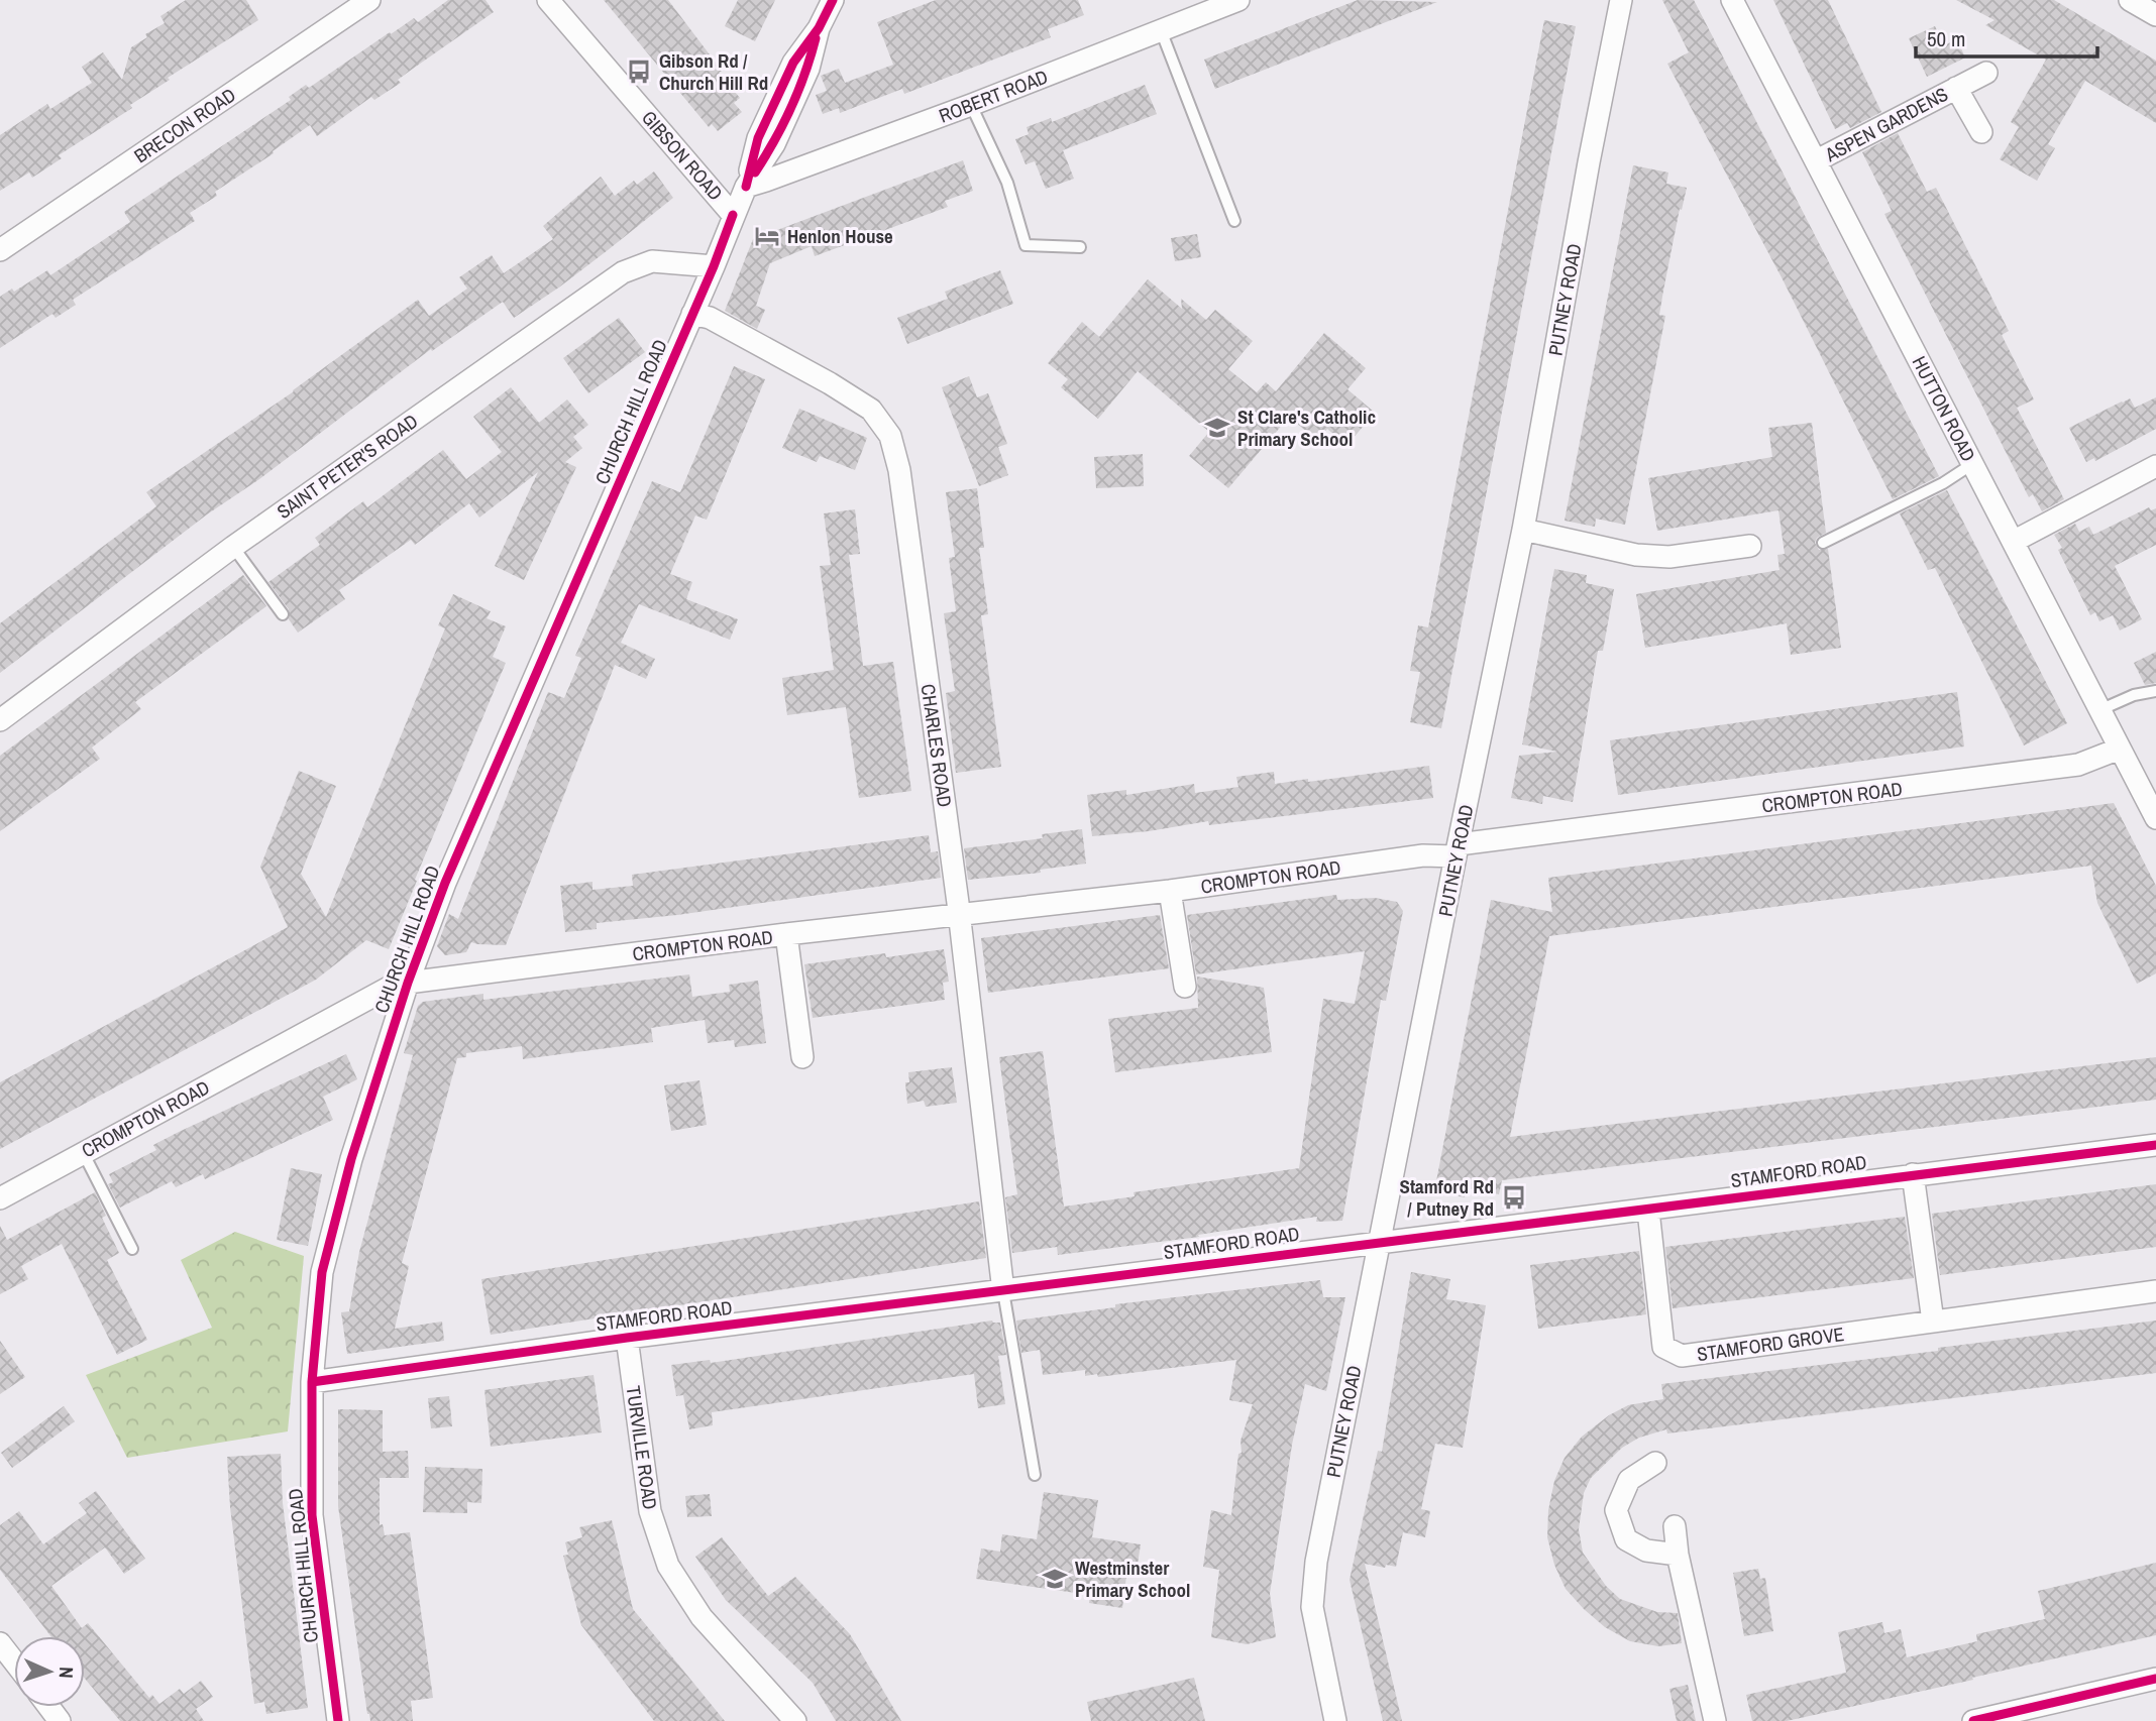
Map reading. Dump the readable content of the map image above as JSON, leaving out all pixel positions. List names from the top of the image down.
{
  "streets": {
    "street": [
      "ROBERT ROAD",
      "ASPEN GARDENS",
      "BRECON ROAD",
      "GIBSON ROAD",
      "PUTNEY ROAD",
      "HUTTON ROAD",
      "CHURCH HILL ROAD",
      "SAINT PETER'S ROAD",
      "CHARLES ROAD",
      "CROMPTON ROAD",
      "STAMFORD ROAD",
      "STAMFORD GROVE",
      "TURVILLE ROAD"
    ]
  },
  "crossings": [
    ["ROBERT ROAD", "CHURCH HILL ROAD"],
    ["ASPEN GARDENS", "HUTTON ROAD"],
    ["GIBSON ROAD", "CHURCH HILL ROAD"],
    ["PUTNEY ROAD", "CROMPTON ROAD"],
    ["PUTNEY ROAD", "STAMFORD ROAD"],
    ["HUTTON ROAD", "CROMPTON ROAD"],
    ["CHURCH HILL ROAD", "SAINT PETER'S ROAD"],
    ["CHURCH HILL ROAD", "CHARLES ROAD"],
    ["CHURCH HILL ROAD", "CROMPTON ROAD"],
    ["CHURCH HILL ROAD", "STAMFORD ROAD"],
    ["CHARLES ROAD", "CROMPTON ROAD"],
    ["CHARLES ROAD", "STAMFORD ROAD"],
    ["STAMFORD ROAD", "STAMFORD GROVE"],
    ["STAMFORD ROAD", "TURVILLE ROAD"]
  ],
  "places": {
    "bus stop": ["Gibson Rd / Church Hill Rd", "Stamford Rd / Putney Rd"],
    "hotel": ["Henlon House"],
    "school or university": ["St Clare's Catholic Primary School", "Westminster Primary School"]
  },
  "scale_bar": "50 m",
  "north": "right"
}
